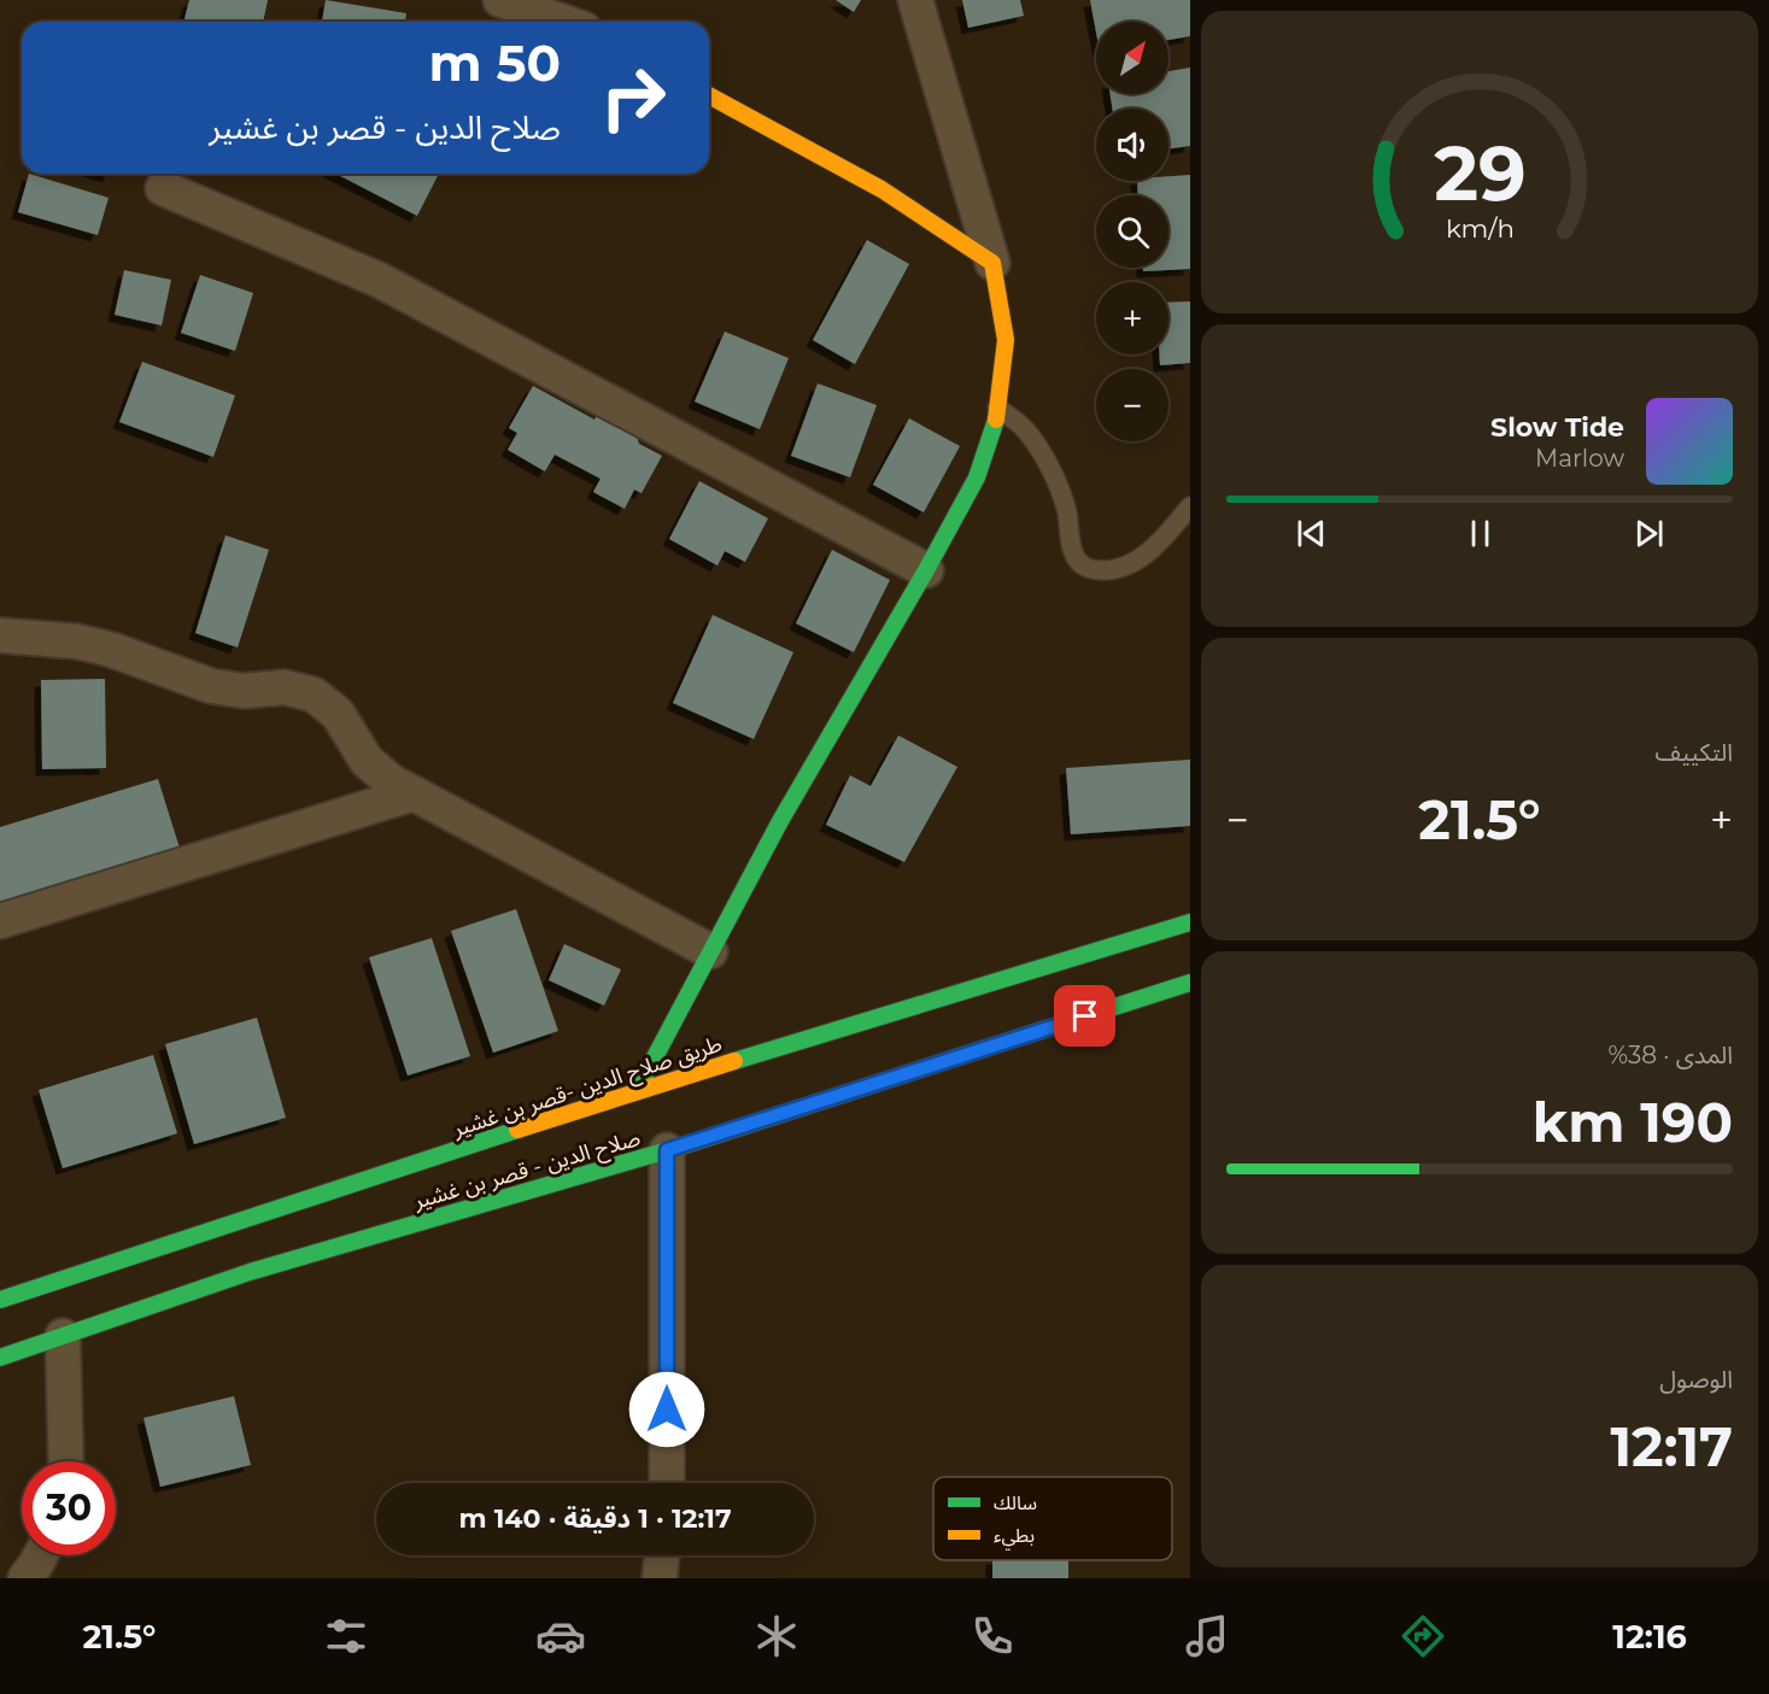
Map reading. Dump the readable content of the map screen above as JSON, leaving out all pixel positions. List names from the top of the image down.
{
  "streets": {
    "main road": ["طريق صلاح الدين -قصر بن غشير", "صلاح الدين - قصر بن غشير"]
  },
  "legend": ["سالك", "بطيء"],
  "north": "top right",
  "page": {
    "map_buttons": ["+", "−"],
    "turn": ["50 m", "صلاح الدين - قصر بن غشير"],
    "song": ["Slow Tide", "Marlow"],
    "tile": [
      "التكييف",
      ["المدى · 38%", "190 km"],
      ["الوصول", "12:17"]
    ],
    "heat": ["−", "21.5°", "+"],
    "limit": "30",
    "trip": "12:17 · 1 دقيقة · 140 m",
    "tabs": ["12:16", "21.5°"],
    "gauge": ["29", "km/h"]
  }
}
